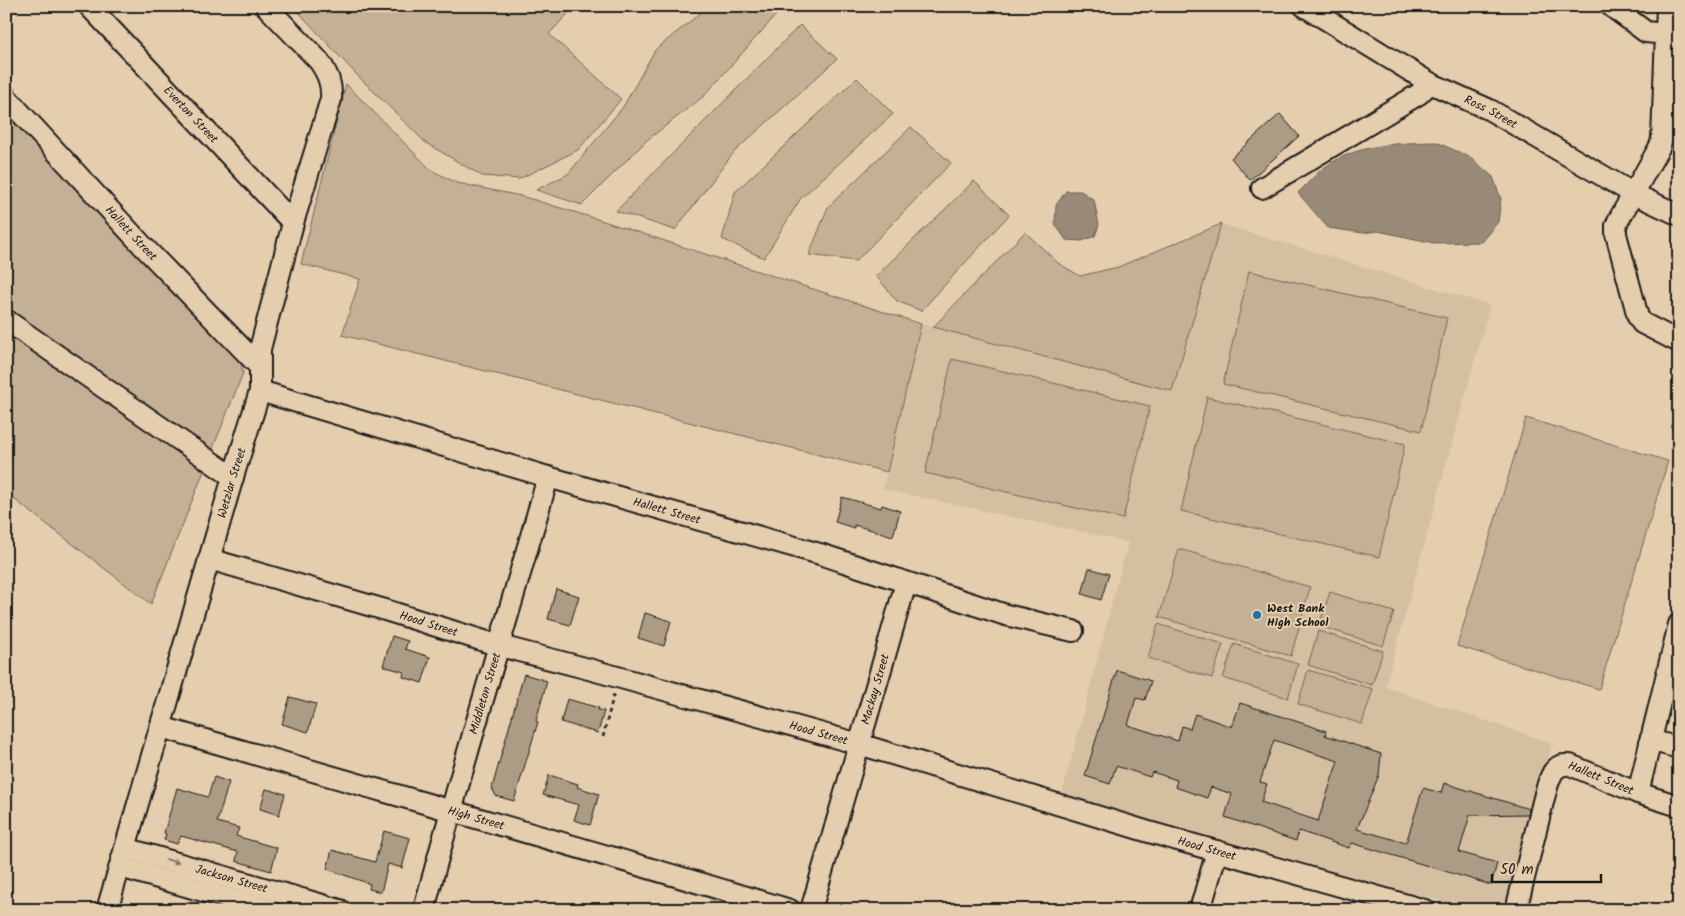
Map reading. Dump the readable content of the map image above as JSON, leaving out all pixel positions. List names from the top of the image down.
{
  "streets": {
    "street": [
      "Ross Street",
      "Everton Street",
      "Hallett Street",
      "Wetzlar Street",
      "Hood Street",
      "Mackay Street",
      "Middleton Street",
      "High Street",
      "Jackson Street"
    ]
  },
  "crossings": [
    ["Everton Street", "Wetzlar Street"],
    ["Hallett Street", "Wetzlar Street"],
    ["Hallett Street", "Mackay Street"],
    ["Hallett Street", "Middleton Street"],
    ["Wetzlar Street", "Hood Street"],
    ["Wetzlar Street", "High Street"],
    ["Wetzlar Street", "Jackson Street"],
    ["Hood Street", "Mackay Street"],
    ["Hood Street", "Middleton Street"],
    ["Middleton Street", "High Street"]
  ],
  "places": ["West Bank High School"],
  "scale_bar": "50 m"
}
